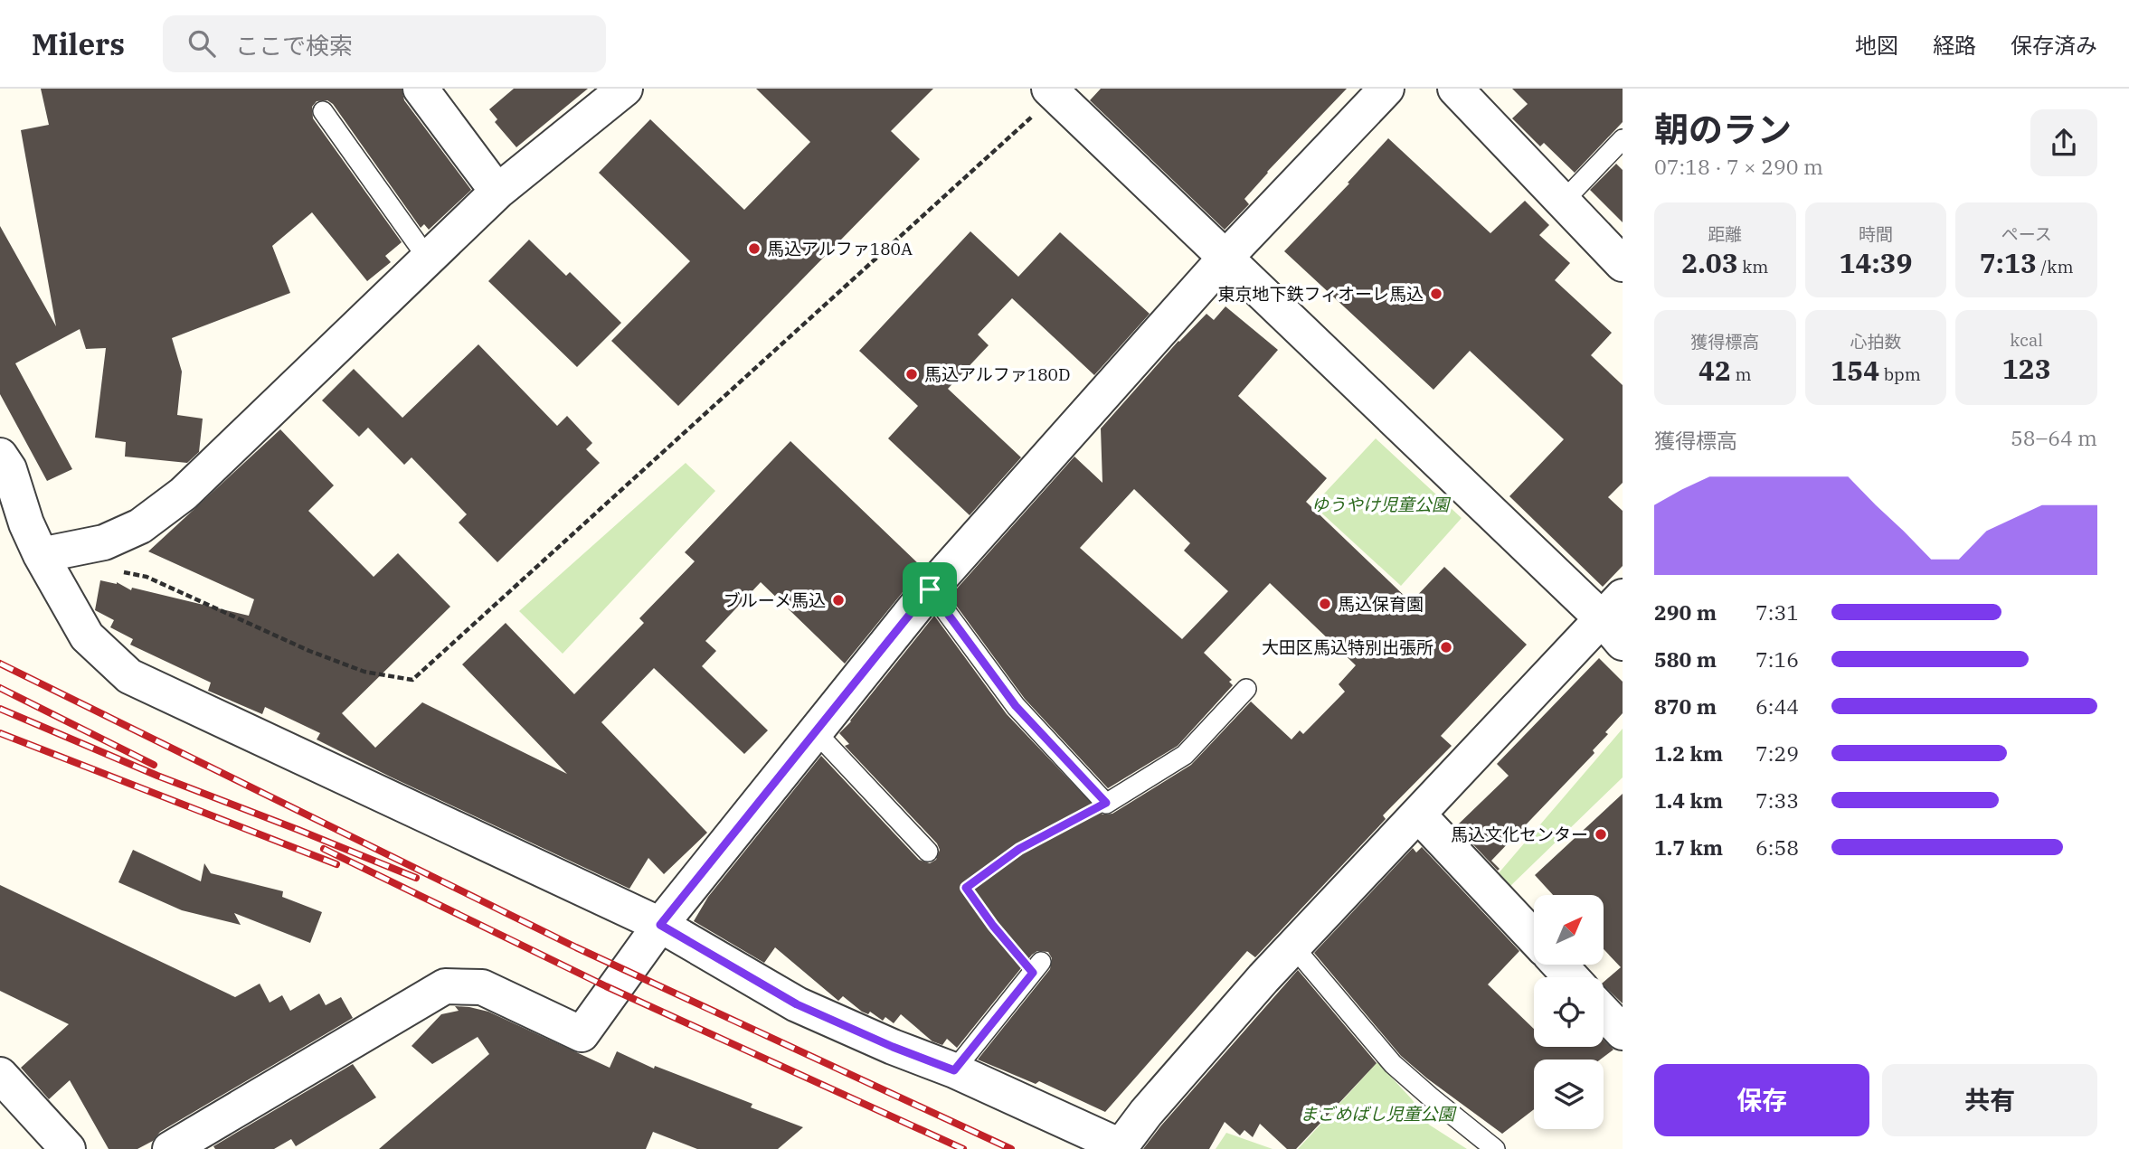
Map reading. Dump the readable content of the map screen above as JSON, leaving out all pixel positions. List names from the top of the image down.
{
  "parks": ["ゆうやけ児童公園", "まごめばし児童公園"],
  "places": [
    "馬込アルファ180A",
    "東京地下鉄フィオーレ馬込",
    "馬込アルファ180D",
    "ブルーメ馬込",
    "馬込保育園",
    "大田区馬込特別出張所",
    "馬込文化センター"
  ],
  "north": "top right",
  "page": {
    "header": "Milers",
    "search": "ここで検索",
    "nav": ["地図", "経路", "保存済み"],
    "heading": ["朝のラン", "07:18 · 7 × 290 m"],
    "stats": [
      ["距離", "2.03 km"],
      ["時間", "14:39"],
      ["ペース", "7:13 /km"],
      ["獲得標高", "42 m"],
      ["心拍数", "154 bpm"],
      ["kcal", "123"]
    ],
    "chart": ["獲得標高", "58–64 m"],
    "list": [
      {
        "name": "290 m",
        "note": "7:31"
      },
      {
        "name": "580 m",
        "note": "7:16"
      },
      {
        "name": "870 m",
        "note": "6:44"
      },
      {
        "name": "1.2 km",
        "note": "7:29"
      },
      {
        "name": "1.4 km",
        "note": "7:33"
      },
      {
        "name": "1.7 km",
        "note": "6:58"
      }
    ],
    "buttons": ["保存", "共有"]
  }
}
